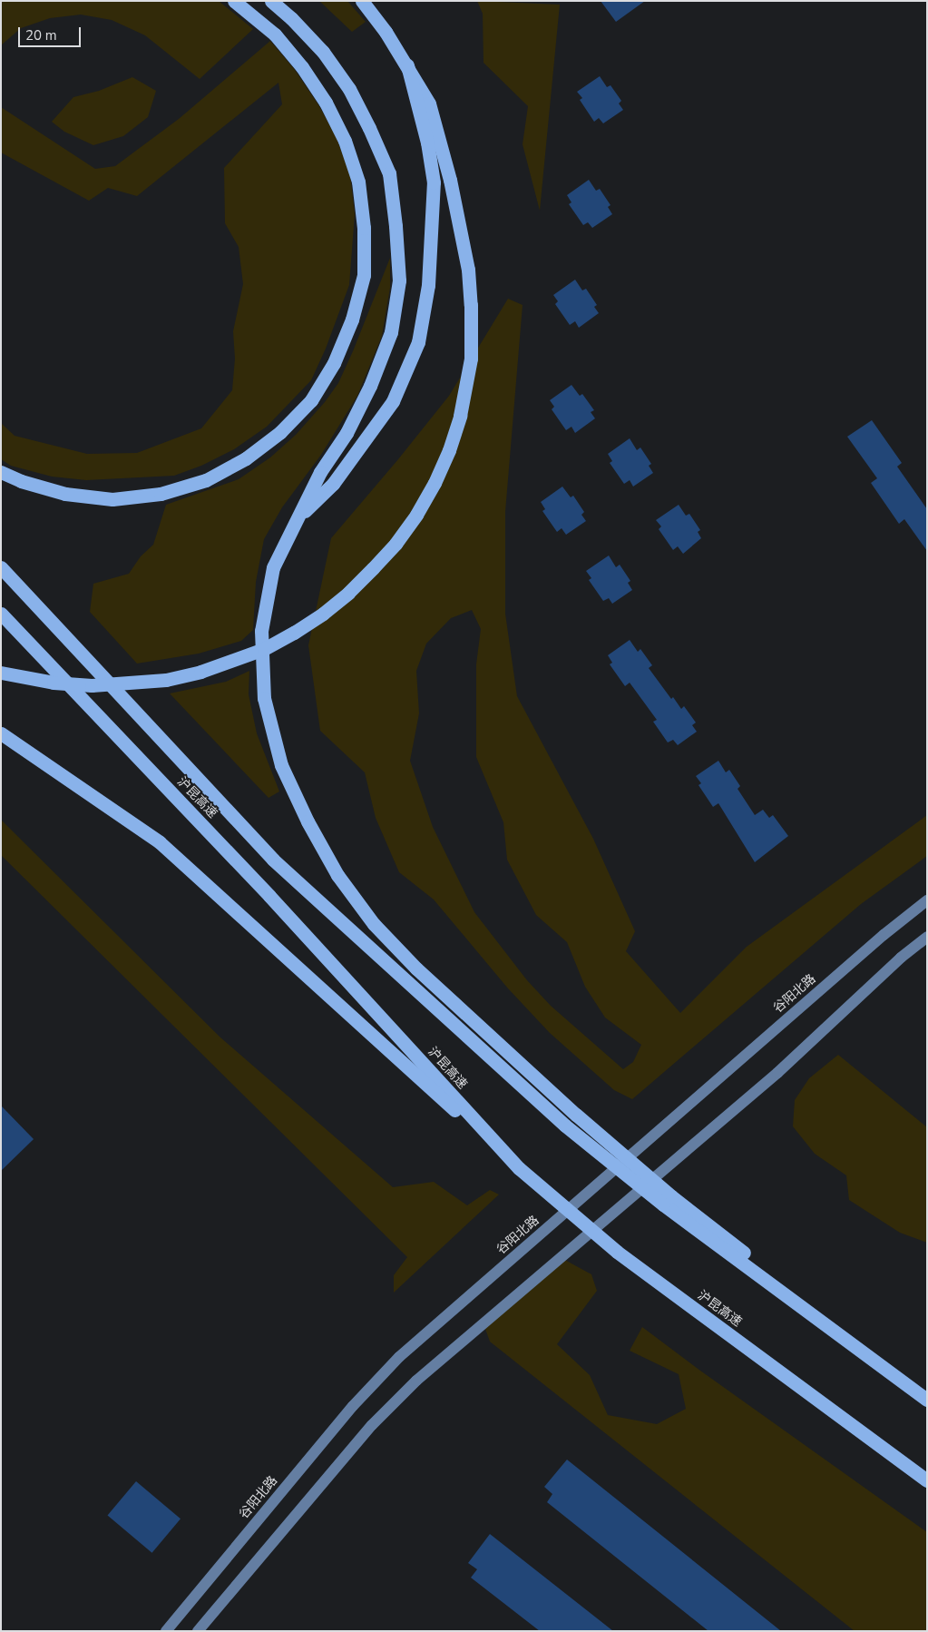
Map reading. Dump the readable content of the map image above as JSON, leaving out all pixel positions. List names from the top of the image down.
{
  "streets": {
    "highway": ["沪昆高速"],
    "main road": ["谷阳北路"]
  },
  "scale_bar": "20 m"
}
